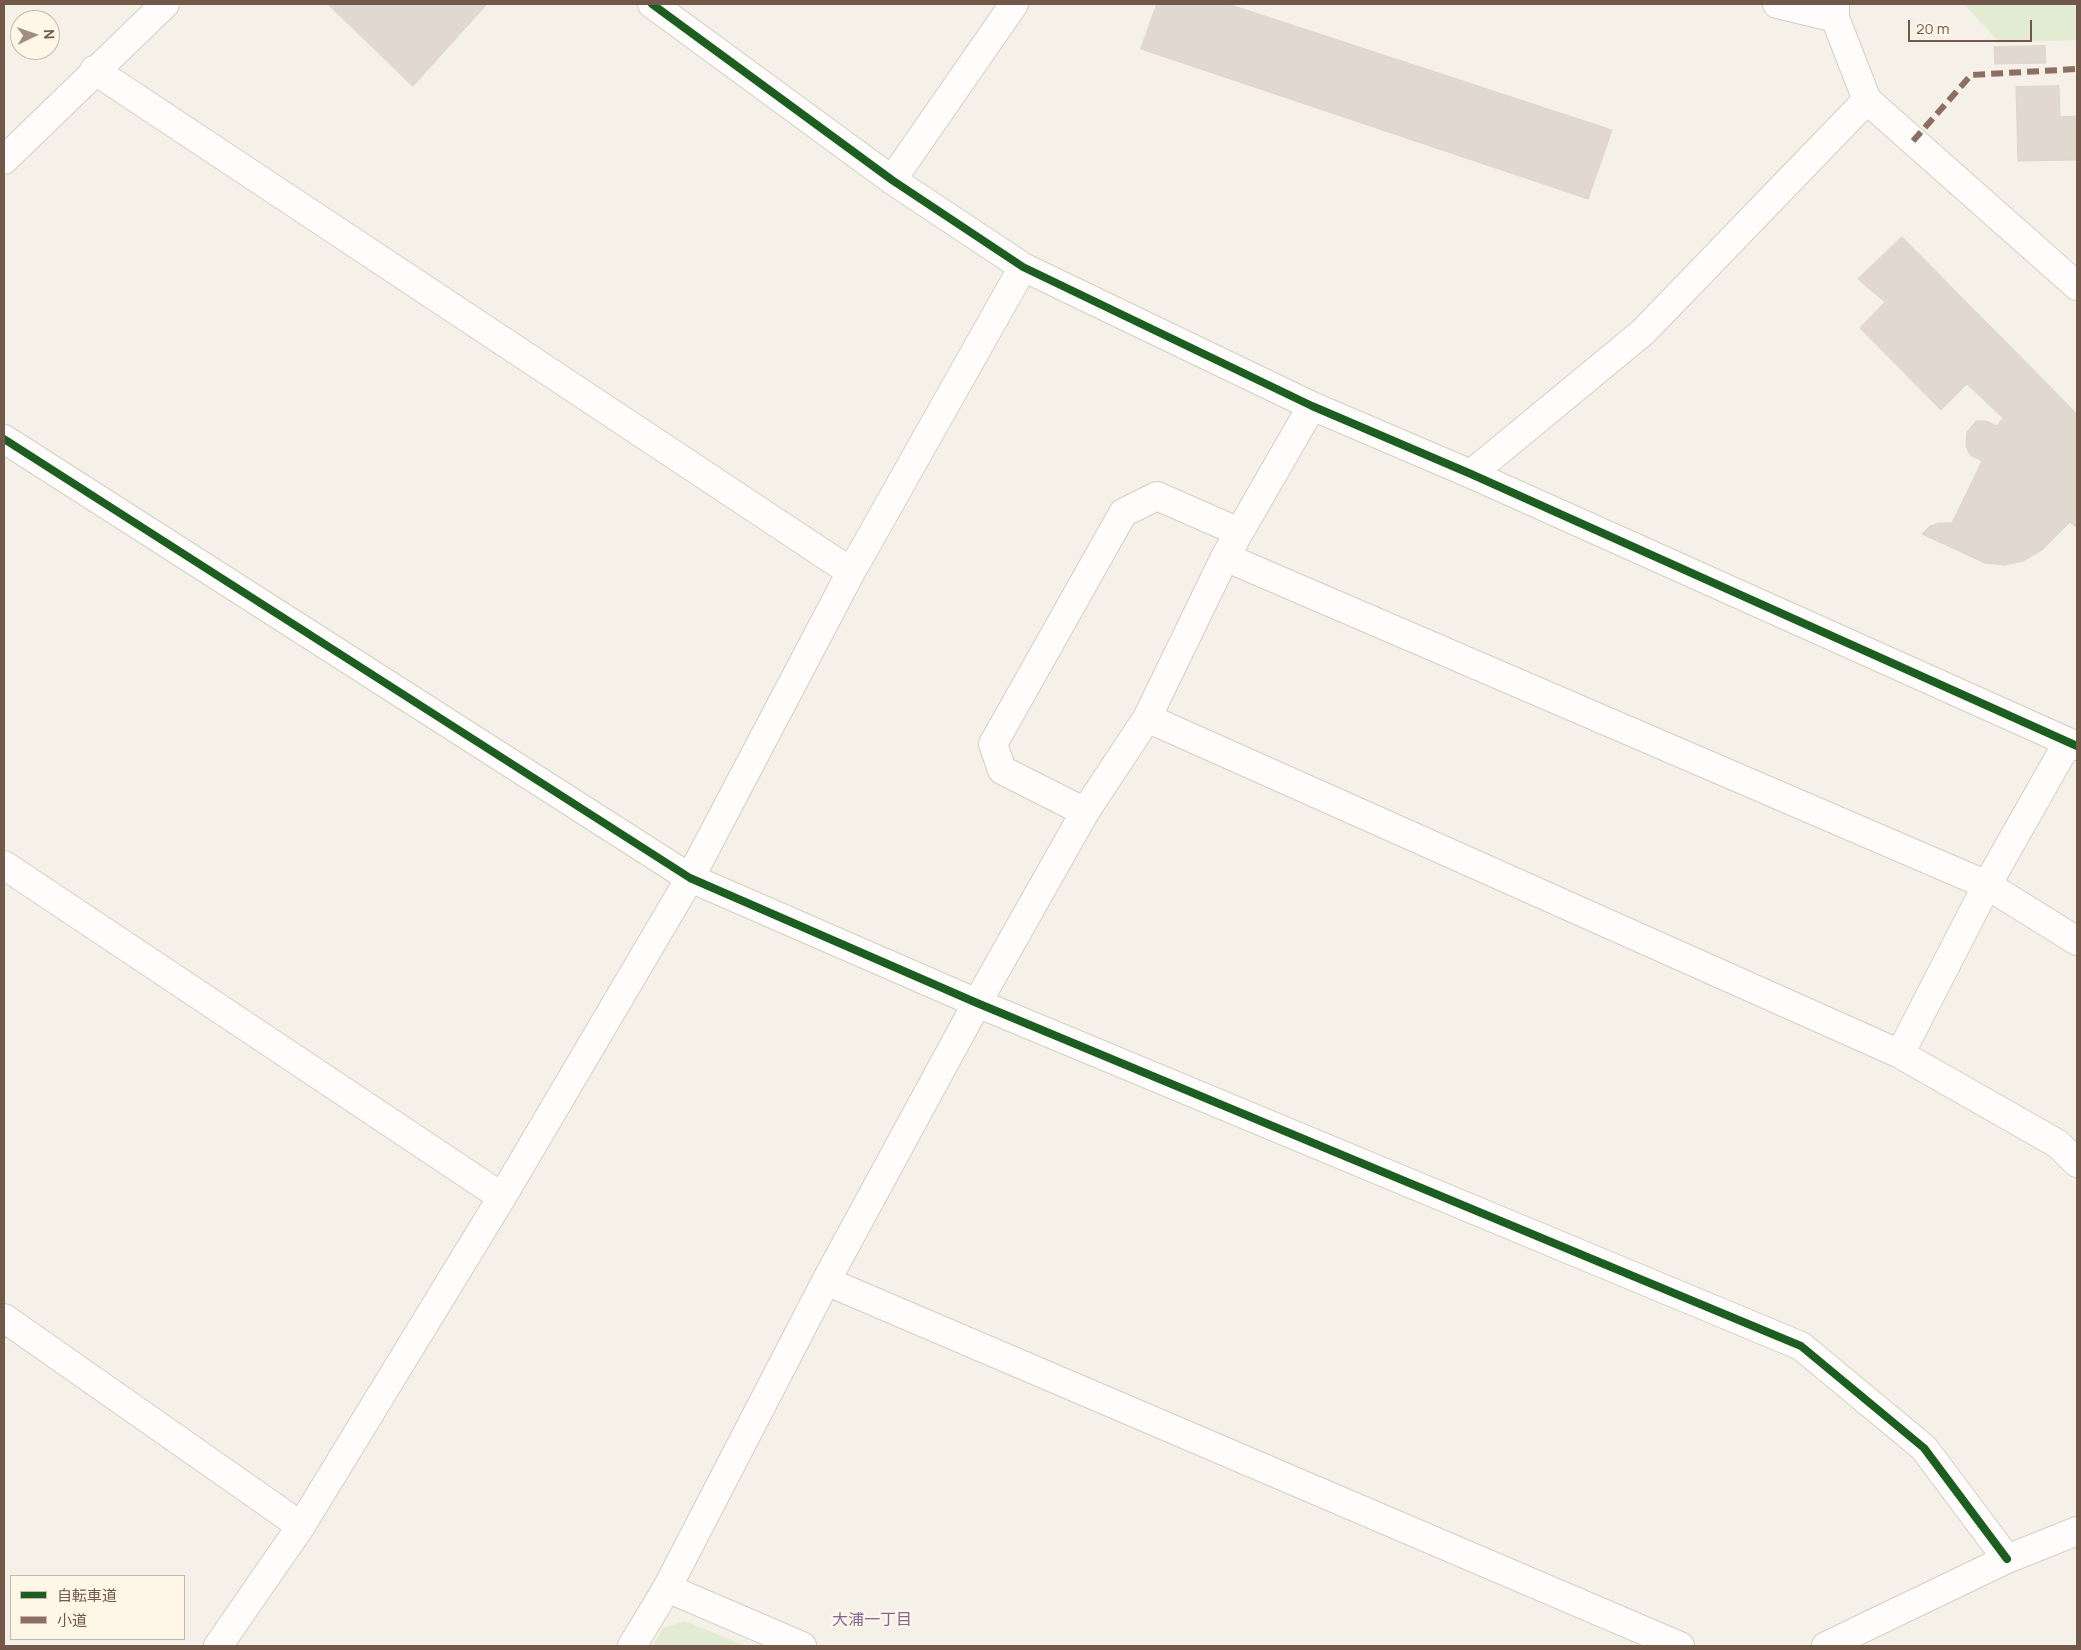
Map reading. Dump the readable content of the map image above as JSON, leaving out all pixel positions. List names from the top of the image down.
{
  "districts": ["大浦一丁目"],
  "legend": ["自転車道", "小道"],
  "scale_bar": "20 m",
  "north": "right"
}
